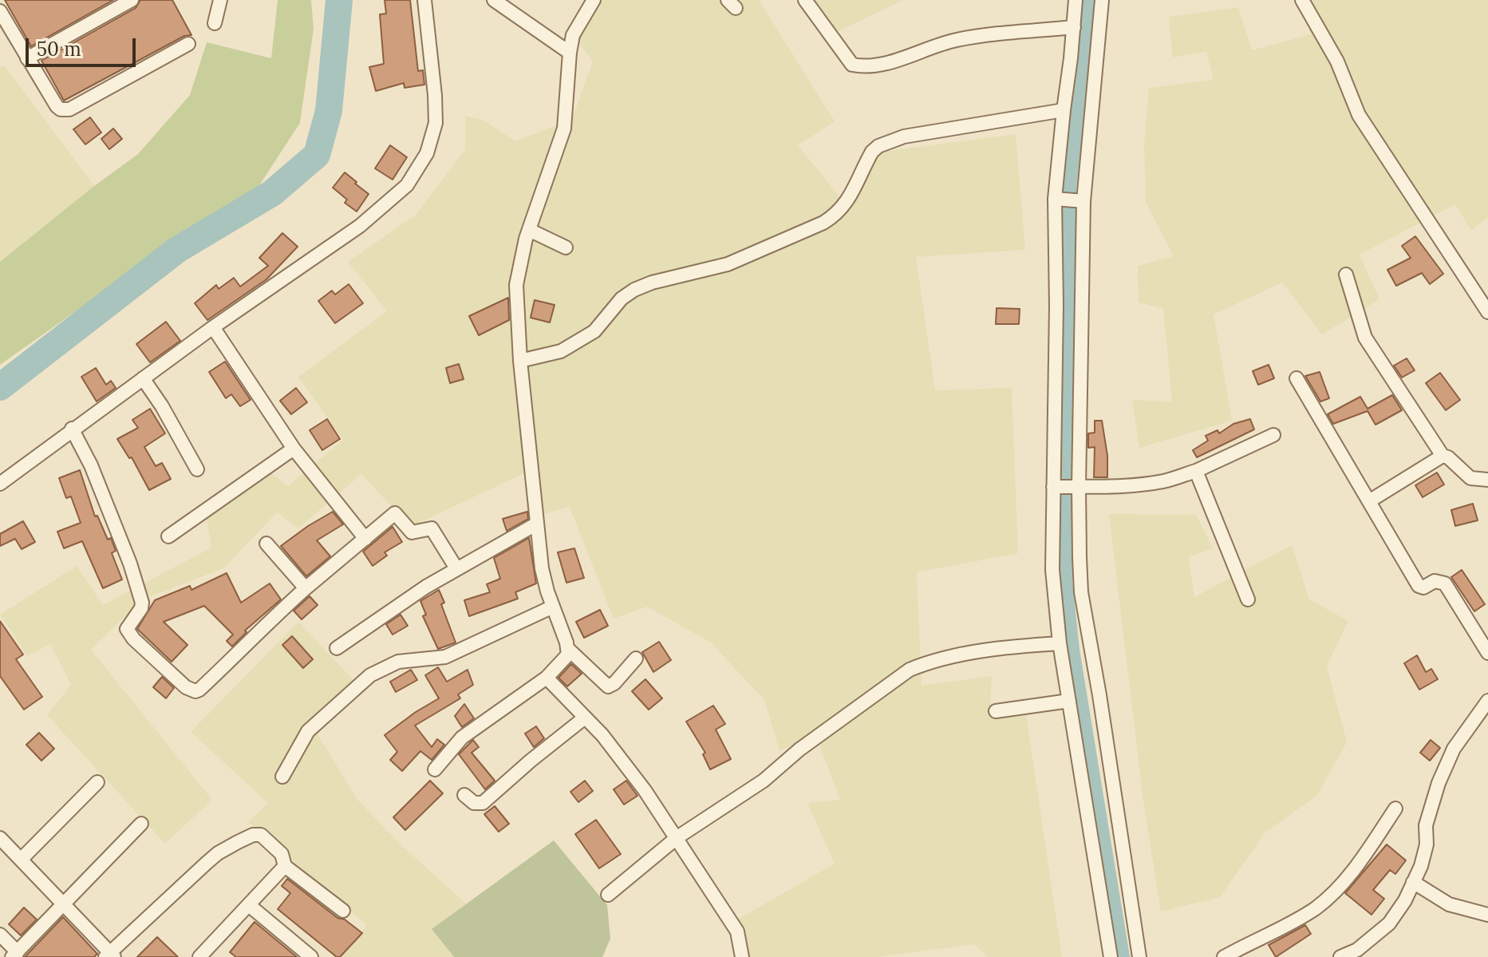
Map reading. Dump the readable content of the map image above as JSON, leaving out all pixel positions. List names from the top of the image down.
{
  "scale_bar": "50 m"
}
